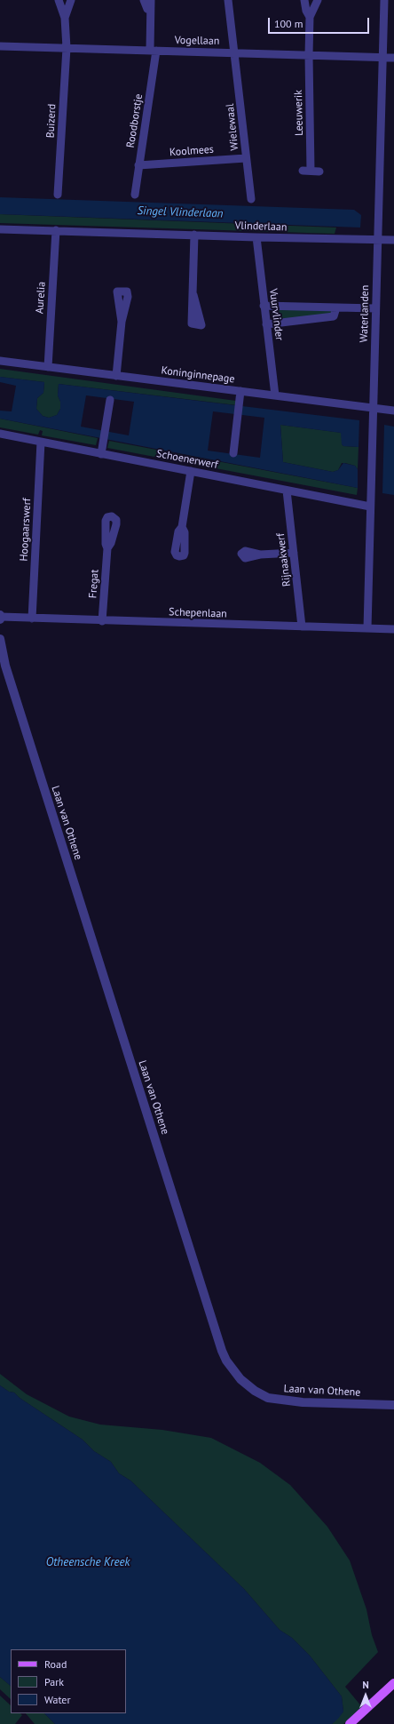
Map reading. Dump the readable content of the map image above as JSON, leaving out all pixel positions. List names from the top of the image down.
{
  "streets": {
    "street": [
      "Vogellaan",
      "Leeuwerik",
      "Buizerd",
      "Roodborstje",
      "Wielewaal",
      "Koolmees",
      "Vlinderlaan",
      "Aurelia",
      "Waterlanden",
      "Vuurvlinder",
      "Koninginnepage",
      "Schoenerwerf",
      "Hoogaarswerf",
      "Rijnaakwerf",
      "Fregat",
      "Schepenlaan",
      "Laan van Othene"
    ]
  },
  "crossings": [
    ["Vogellaan", "Leeuwerik"],
    ["Vogellaan", "Buizerd"],
    ["Vogellaan", "Roodborstje"],
    ["Vogellaan", "Wielewaal"],
    ["Vogellaan", "Waterlanden"],
    ["Roodborstje", "Koolmees"],
    ["Wielewaal", "Koolmees"],
    ["Vlinderlaan", "Aurelia"],
    ["Vlinderlaan", "Waterlanden"],
    ["Vlinderlaan", "Vuurvlinder"],
    ["Aurelia", "Koninginnepage"],
    ["Waterlanden", "Koninginnepage"],
    ["Waterlanden", "Schoenerwerf"],
    ["Waterlanden", "Schepenlaan"],
    ["Vuurvlinder", "Koninginnepage"],
    ["Schoenerwerf", "Hoogaarswerf"],
    ["Schoenerwerf", "Rijnaakwerf"],
    ["Hoogaarswerf", "Schepenlaan"],
    ["Rijnaakwerf", "Schepenlaan"],
    ["Fregat", "Schepenlaan"]
  ],
  "water": ["Singel Vlinderlaan", "Otheensche Kreek"],
  "legend": ["Road", "Park", "Water"],
  "scale_bar": "100 m",
  "north": "top"
}
